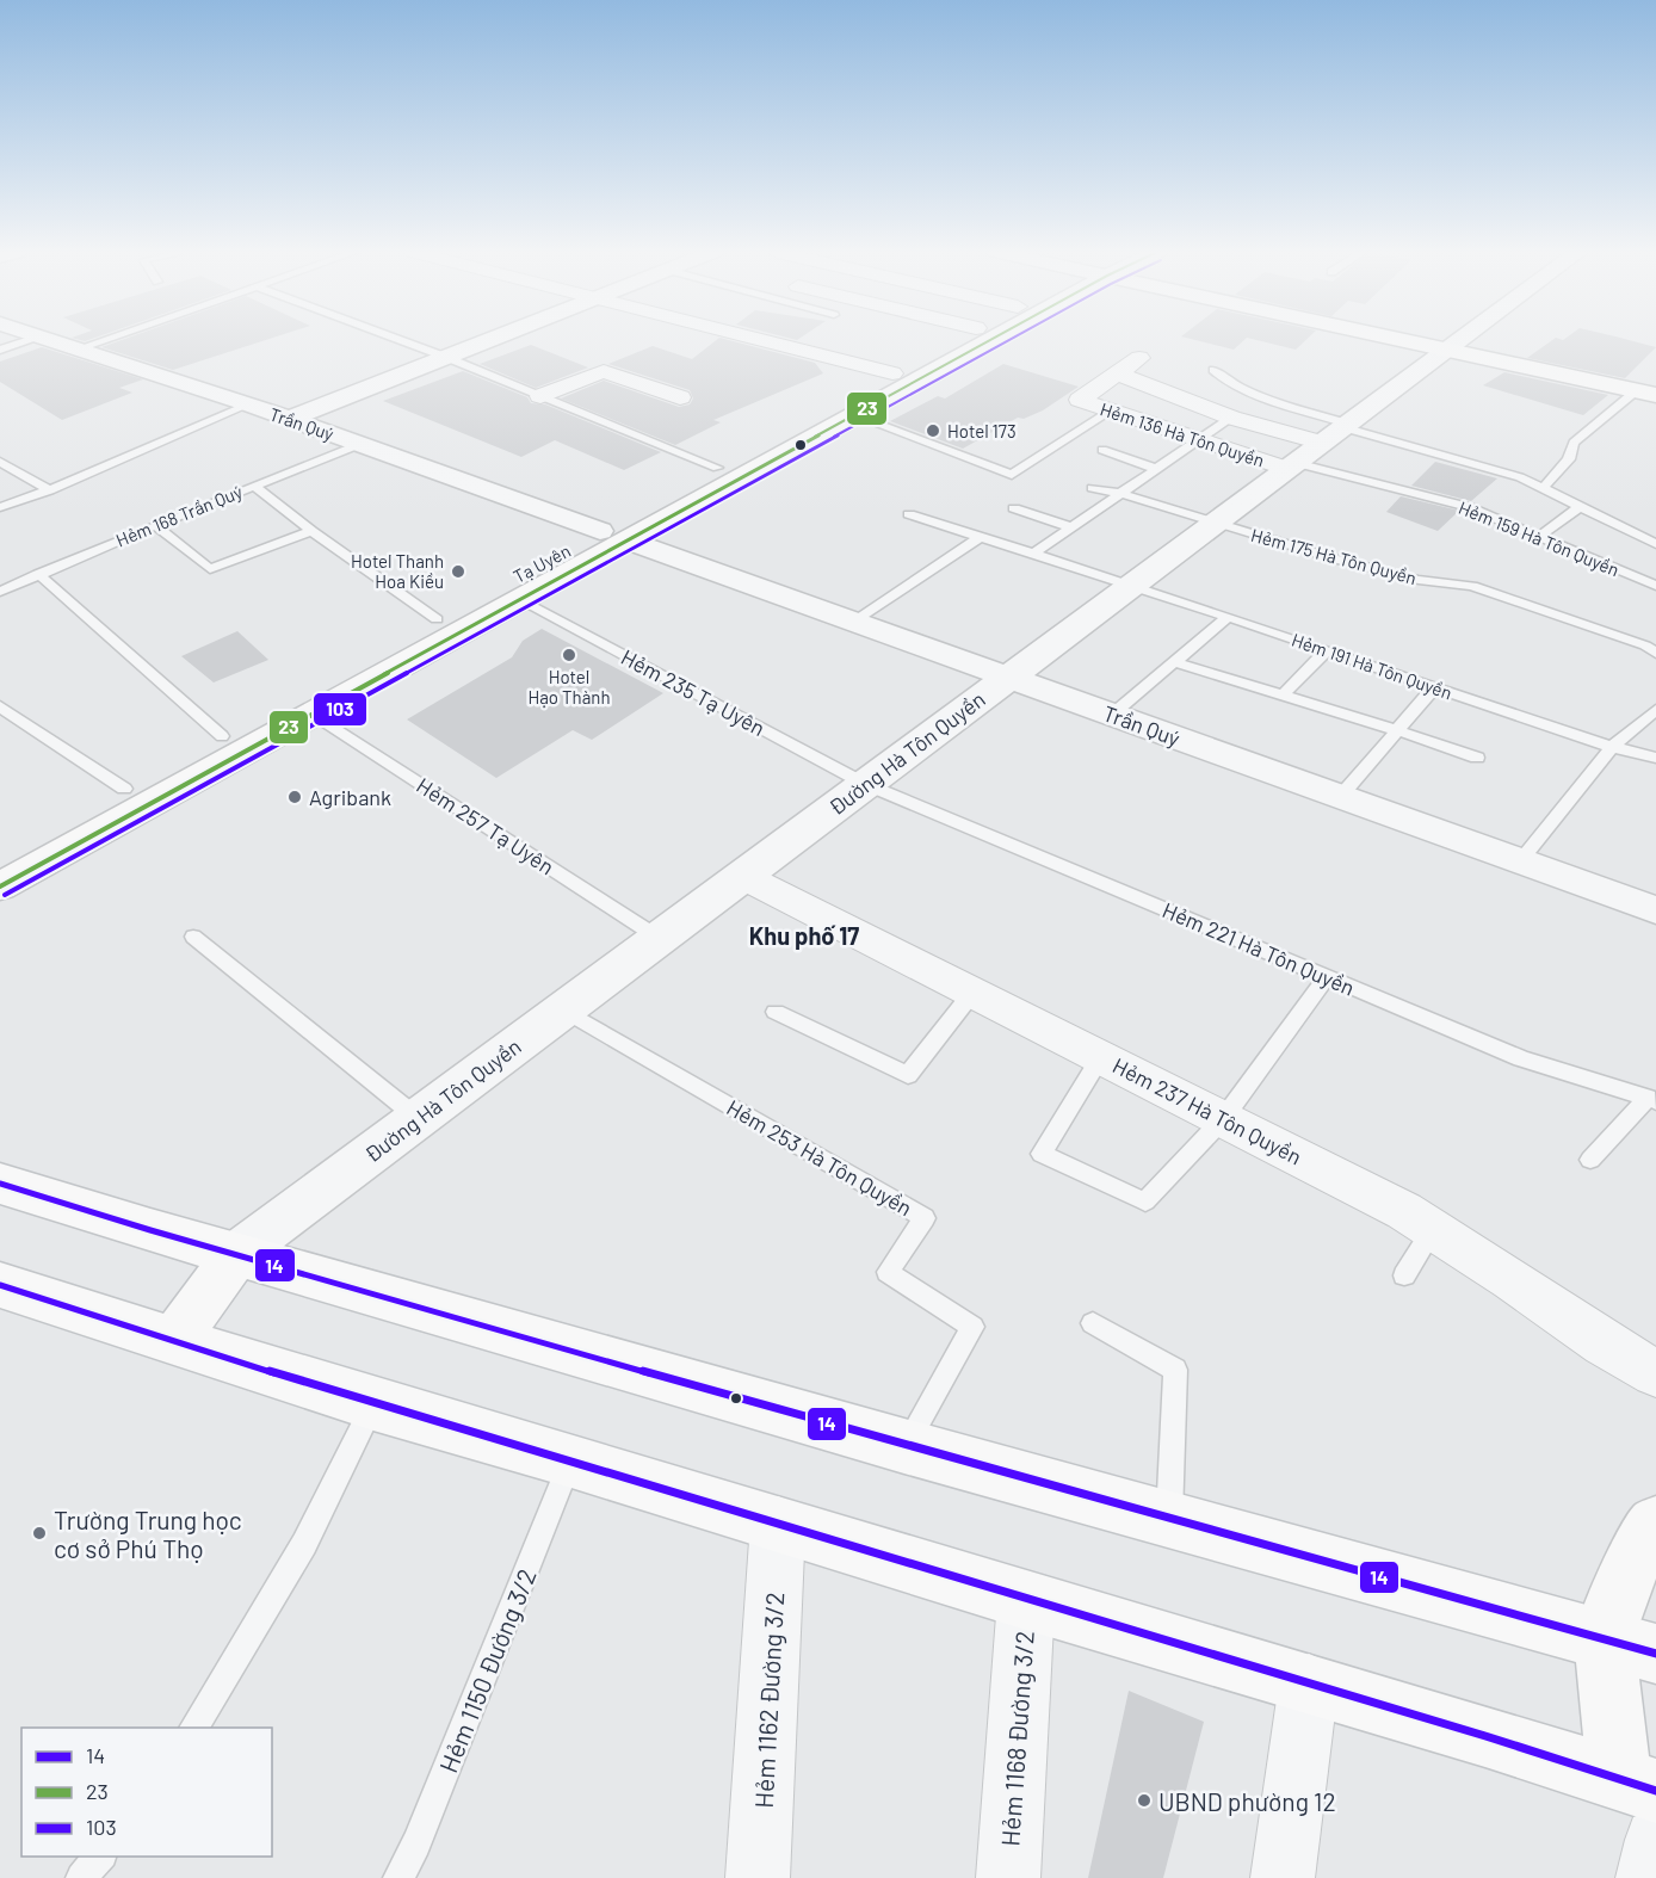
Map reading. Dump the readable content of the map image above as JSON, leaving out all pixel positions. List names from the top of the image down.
{
  "streets": {
    "main road": ["Tạ Uyên"],
    "street": [
      "Trần Quý",
      "Hẻm 136 Hà Tôn Quyền",
      "Đường Hà Tôn Quyền",
      "Hẻm 237 Hà Tôn Quyền",
      "Hẻm 1162 Đường 3/2",
      "Hẻm 1168 Đường 3/2"
    ],
    "lane": [
      "Hẻm 168 Trần Quý",
      "Hẻm 159 Hà Tôn Quyền",
      "Hẻm 175 Hà Tôn Quyền",
      "Hẻm 191 Hà Tôn Quyền",
      "Hẻm 235 Tạ Uyên",
      "Hẻm 257 Tạ Uyên",
      "Hẻm 221 Hà Tôn Quyền",
      "Hẻm 253 Hà Tôn Quyền",
      "Hẻm 1150 Đường 3/2"
    ]
  },
  "crossings": [
    ["Trần Quý", "Hẻm 168 Trần Quý"],
    ["Trần Quý", "Tạ Uyên"],
    ["Trần Quý", "Đường Hà Tôn Quyền"],
    ["Hẻm 136 Hà Tôn Quyền", "Hẻm 159 Hà Tôn Quyền"],
    ["Hẻm 136 Hà Tôn Quyền", "Đường Hà Tôn Quyền"],
    ["Hẻm 159 Hà Tôn Quyền", "Đường Hà Tôn Quyền"],
    ["Hẻm 175 Hà Tôn Quyền", "Đường Hà Tôn Quyền"],
    ["Tạ Uyên", "Hẻm 235 Tạ Uyên"],
    ["Tạ Uyên", "Hẻm 257 Tạ Uyên"],
    ["Hẻm 191 Hà Tôn Quyền", "Đường Hà Tôn Quyền"],
    ["Hẻm 235 Tạ Uyên", "Đường Hà Tôn Quyền"],
    ["Hẻm 235 Tạ Uyên", "Hẻm 221 Hà Tôn Quyền"],
    ["Đường Hà Tôn Quyền", "Hẻm 257 Tạ Uyên"],
    ["Đường Hà Tôn Quyền", "Hẻm 221 Hà Tôn Quyền"],
    ["Đường Hà Tôn Quyền", "Hẻm 237 Hà Tôn Quyền"],
    ["Đường Hà Tôn Quyền", "Hẻm 253 Hà Tôn Quyền"]
  ],
  "districts": ["Khu phố 17"],
  "places": [
    "Hotel 173",
    "Hotel Thanh Hoa Kiều",
    "Hotel Hạo Thành",
    "Agribank",
    "Trường Trung học cơ sở Phú Thọ",
    "UBND phường 12"
  ],
  "lines": ["transit line 23", "transit line 103", "transit line 14"],
  "legend": ["14", "23", "103"]
}
